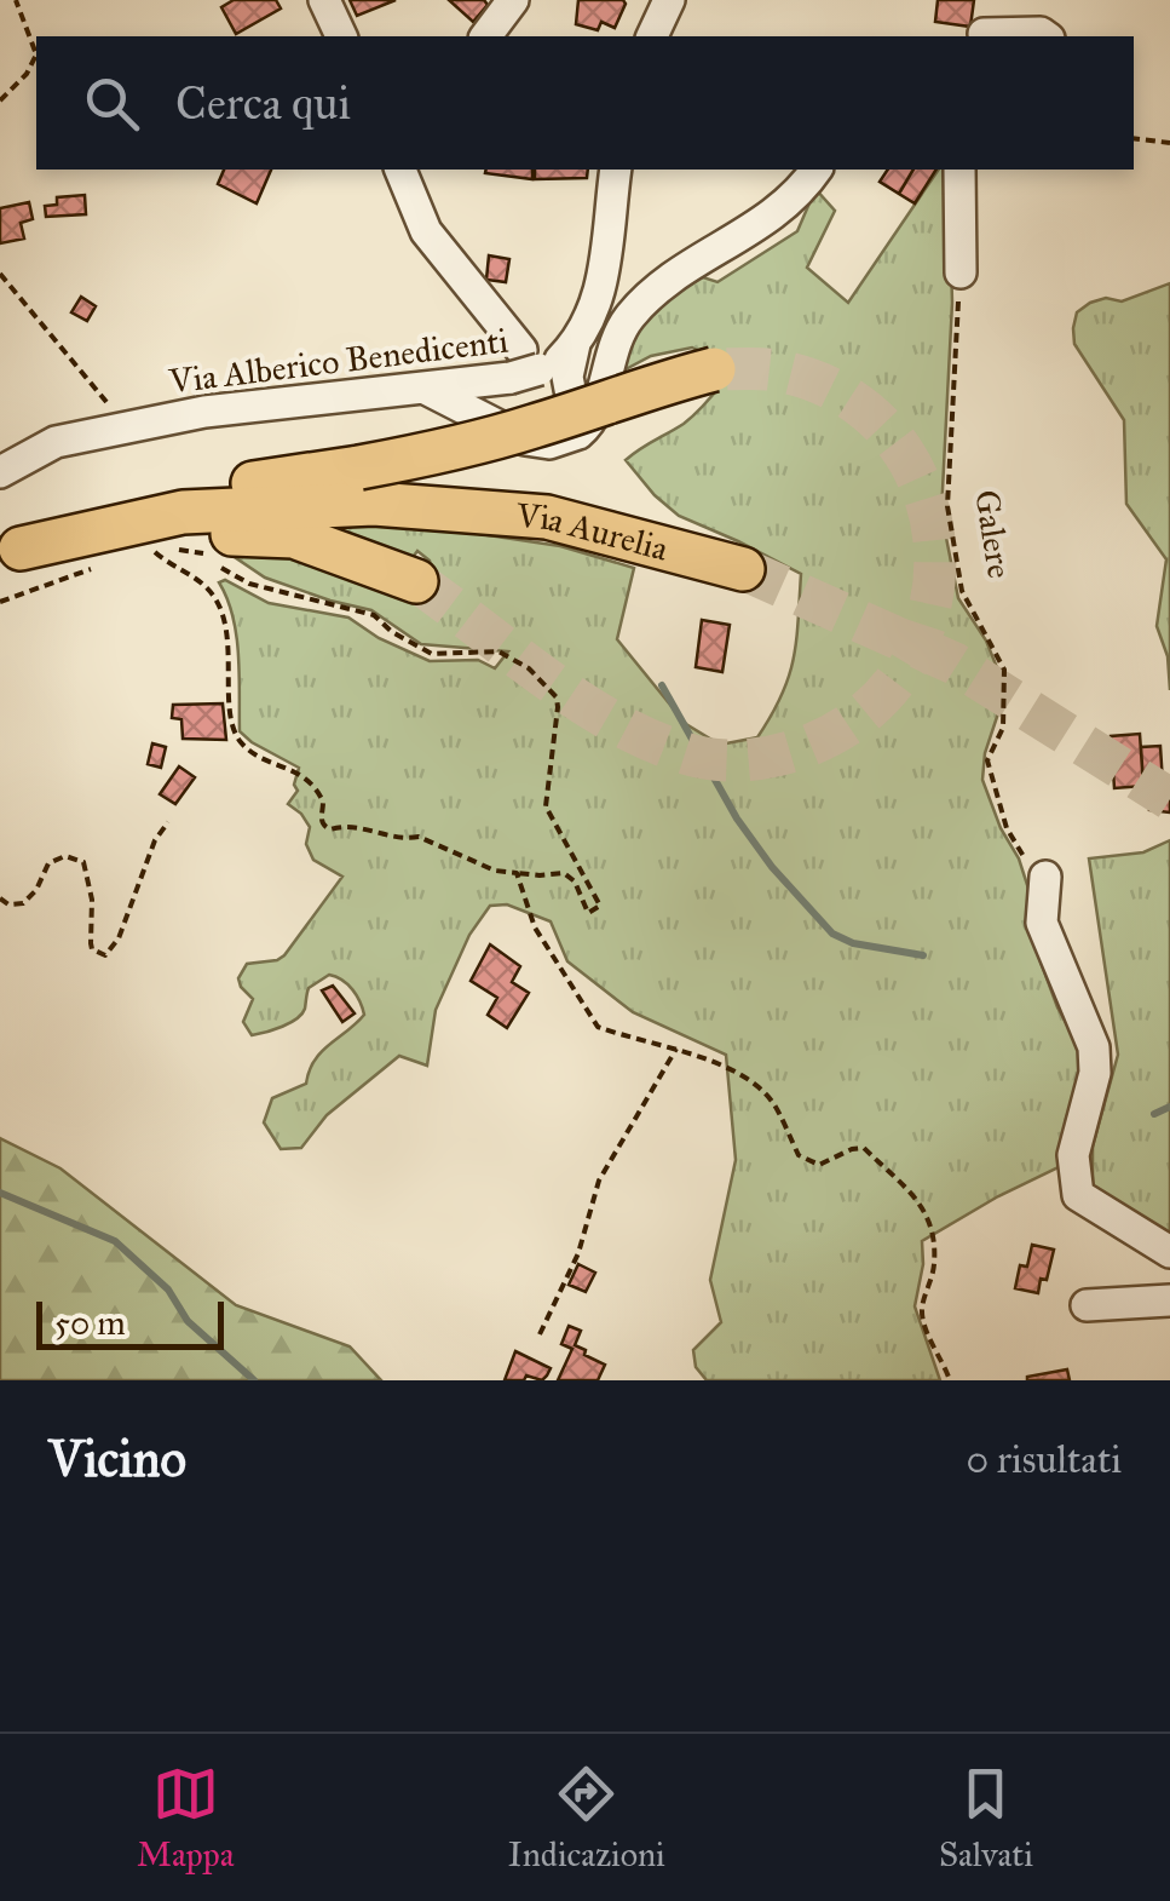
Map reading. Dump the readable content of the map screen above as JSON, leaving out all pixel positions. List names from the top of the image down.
{
  "streets": {
    "highway": ["Via Aurelia"],
    "street": ["Via Alberico Benedicenti"],
    "path": ["Galere"]
  },
  "scale_bar": "50 m",
  "page": {
    "search": "Cerca qui",
    "scale": "50 m",
    "heading": ["Vicino", "0 risultati"],
    "nav": ["Mappa", "Indicazioni", "Salvati"]
  }
}
